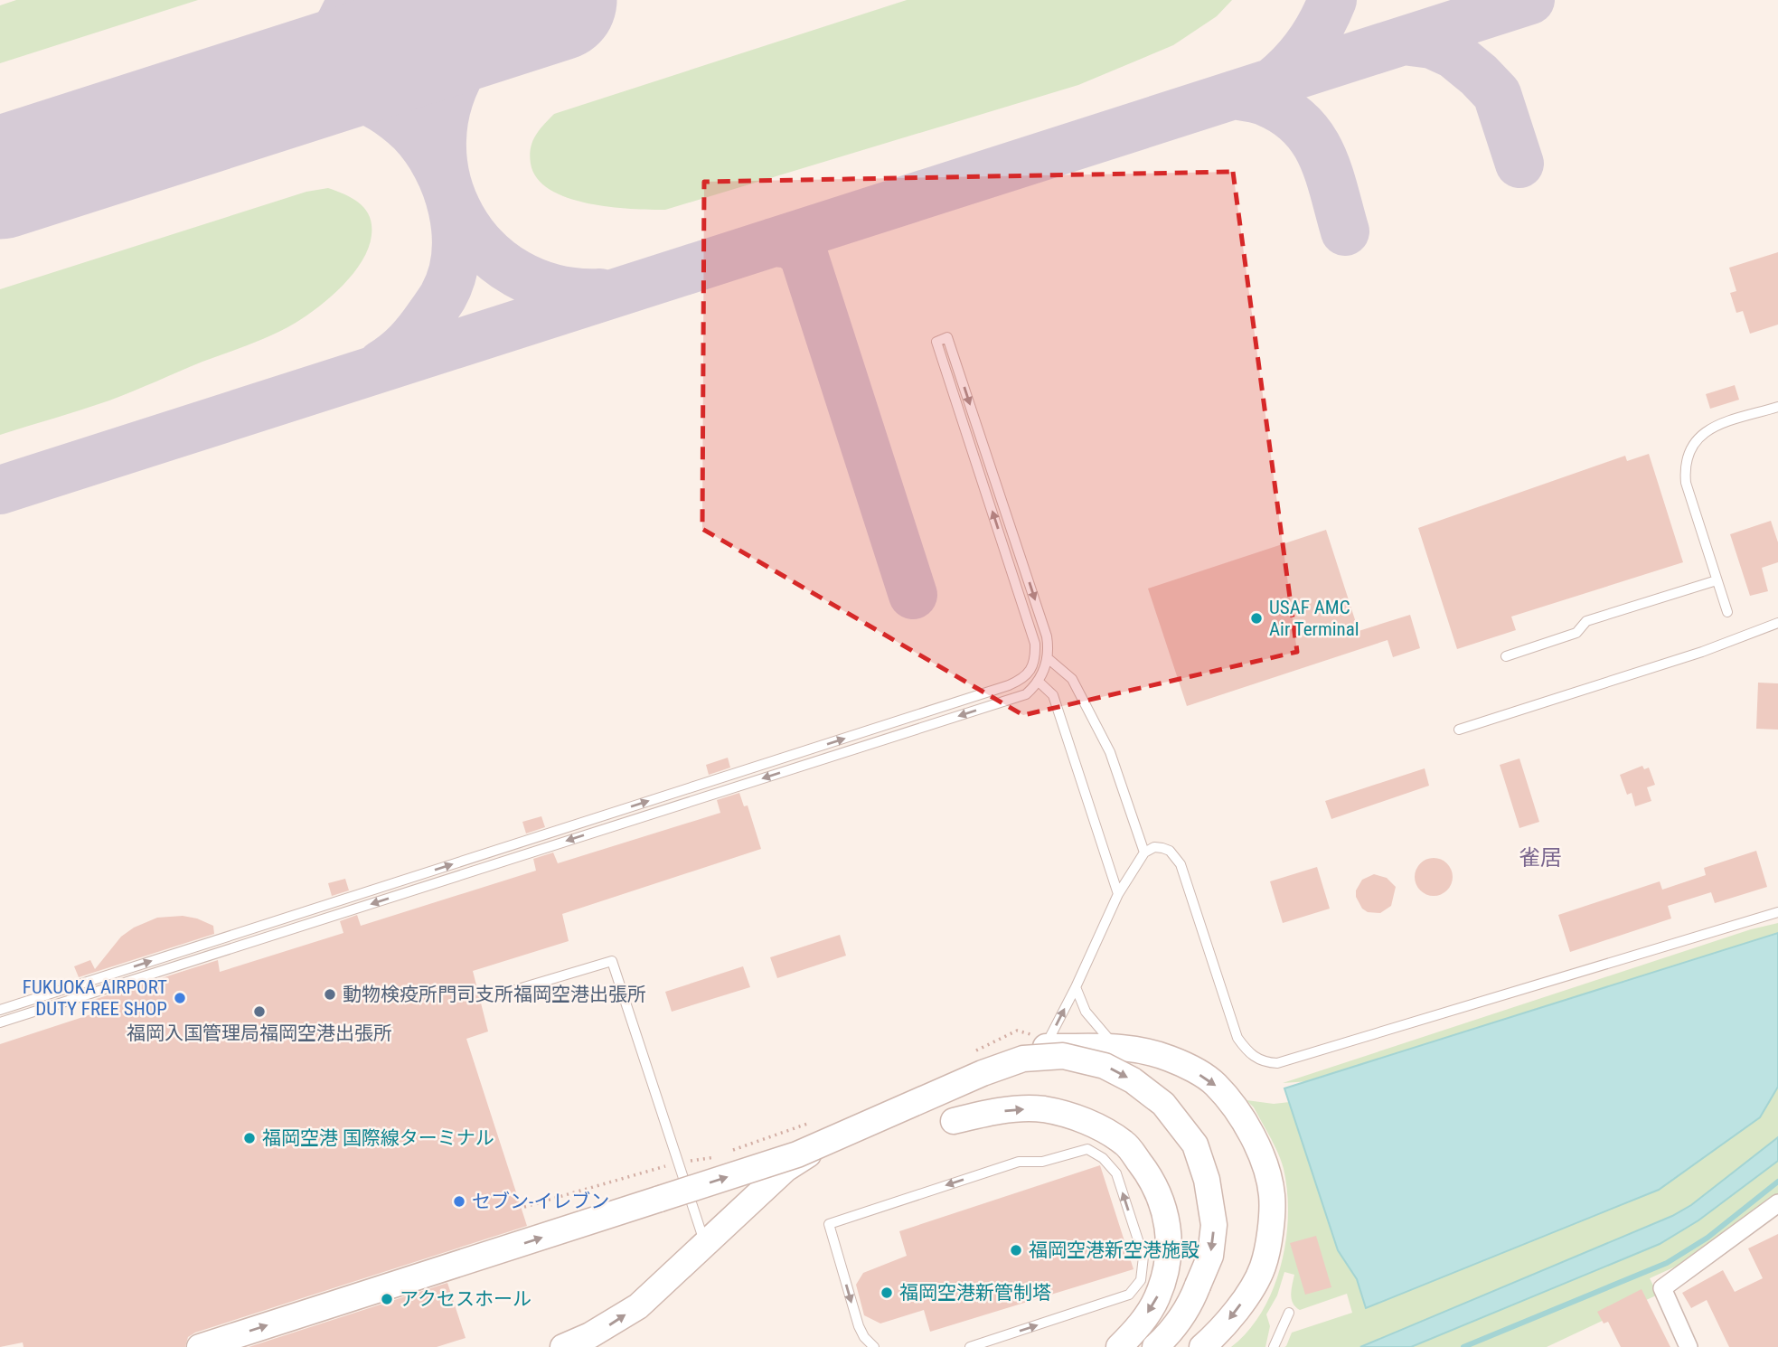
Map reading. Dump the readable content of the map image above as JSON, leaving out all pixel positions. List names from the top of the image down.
{
  "districts": ["雀居"],
  "places": [
    "USAF AMC Air Terminal",
    "動物検疫所門司支所福岡空港出張所",
    "FUKUOKA AIRPORT DUTY FREE SHOP",
    "福岡入国管理局福岡空港出張所",
    "福岡空港 国際線ターミナル",
    "セブン-イレブン",
    "福岡空港新空港施設",
    "福岡空港新管制塔",
    "アクセスホール"
  ]
}
